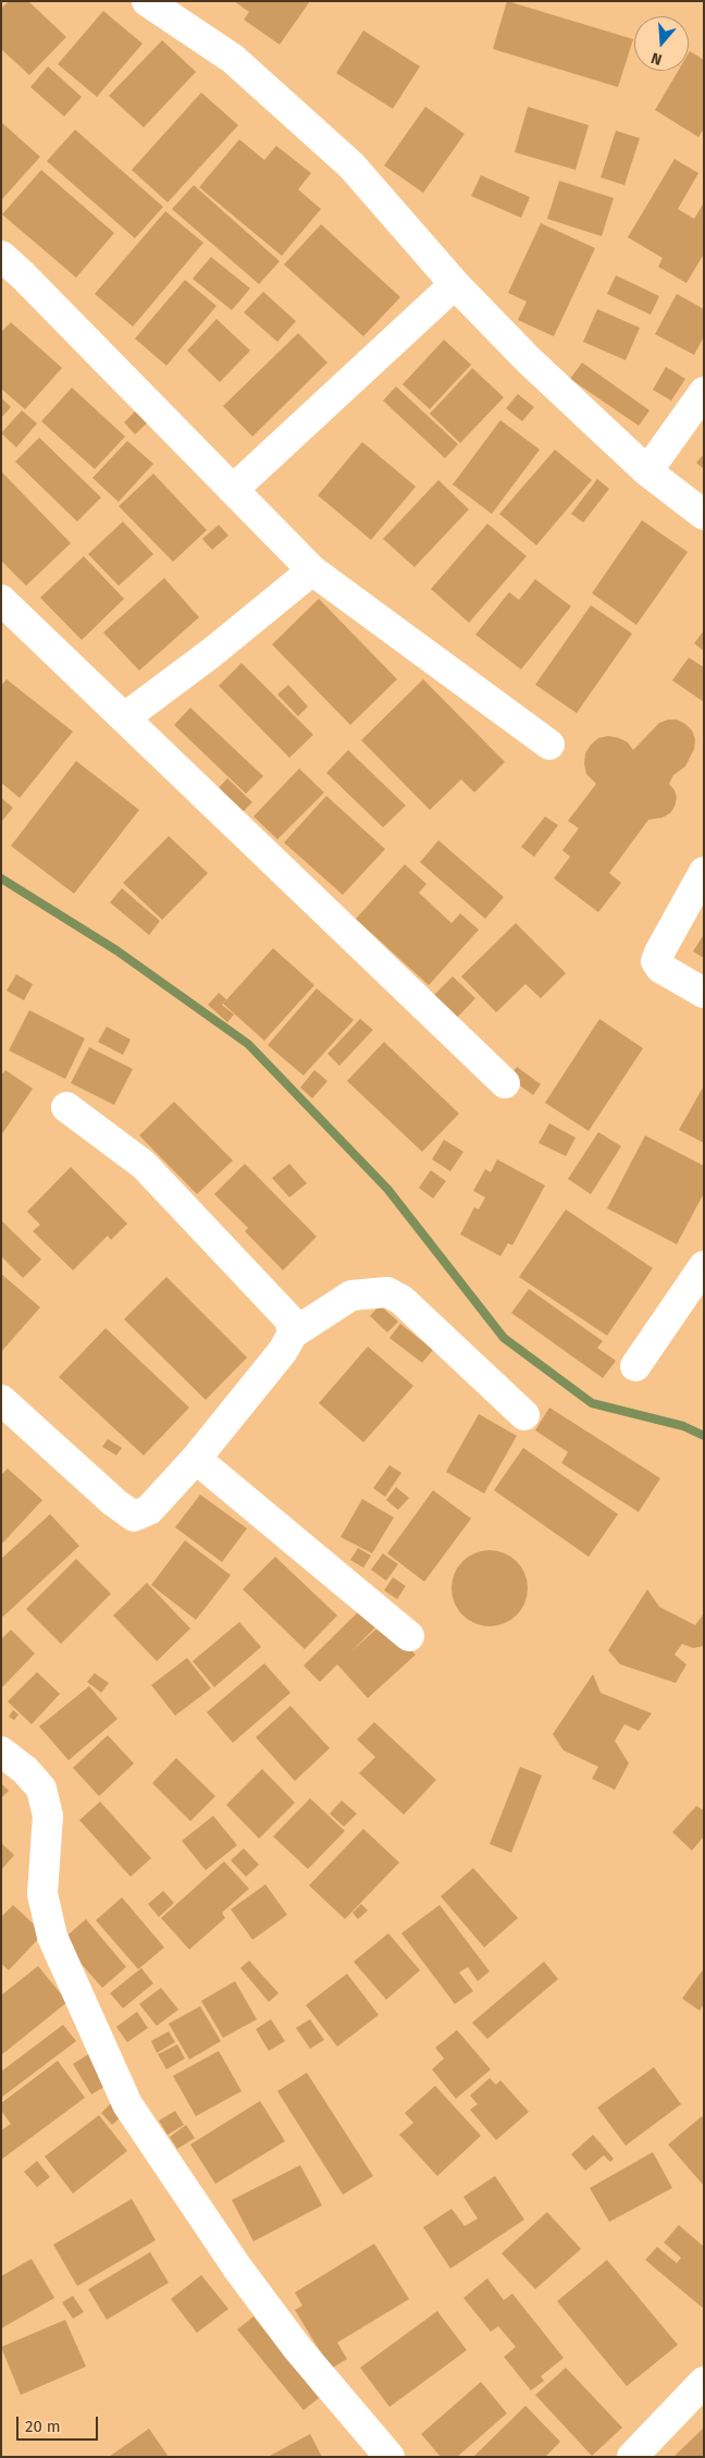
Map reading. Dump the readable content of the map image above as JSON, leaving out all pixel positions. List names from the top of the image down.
{
  "scale_bar": "20 m",
  "north": "bottom"
}
